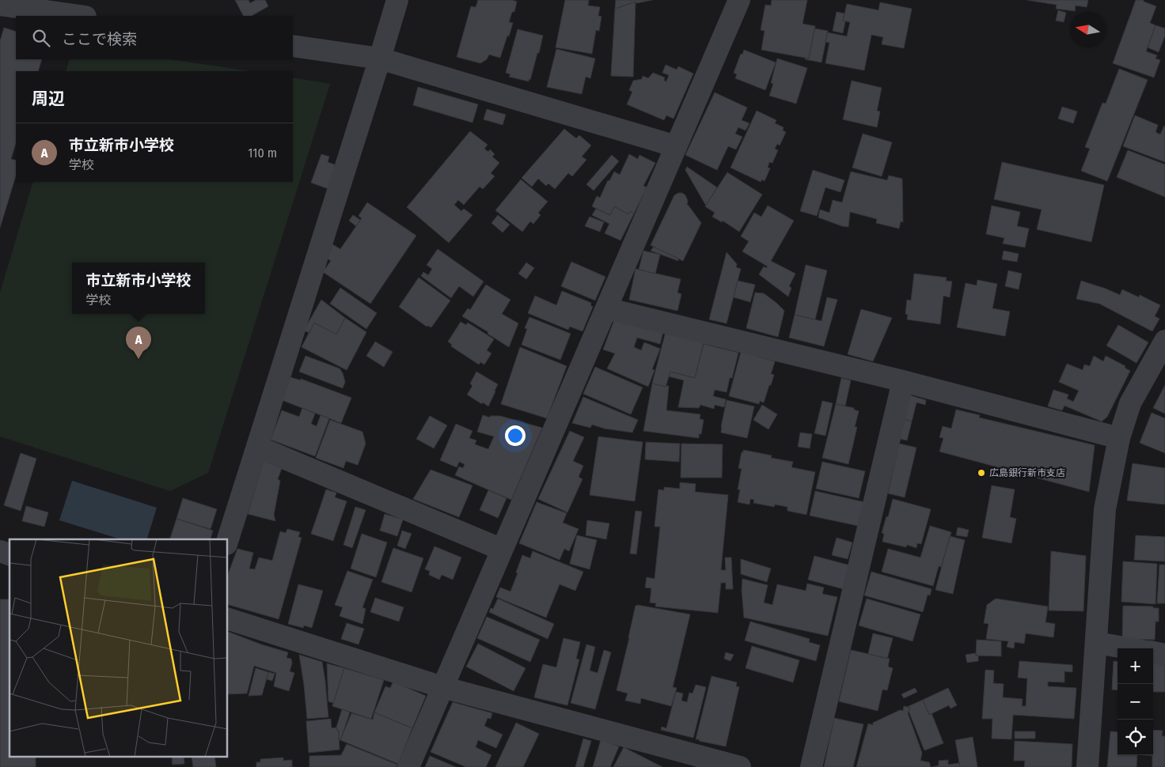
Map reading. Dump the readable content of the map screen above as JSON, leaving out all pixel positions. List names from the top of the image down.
{
  "places": ["広島銀行新市支店"],
  "north": "left",
  "page": {
    "search": "ここで検索",
    "heading": "周辺",
    "list": [
      {
        "mark": "A",
        "name": "市立新市小学校",
        "note": "学校",
        "value": "110 m"
      }
    ],
    "popup": ["市立新市小学校", "学校"],
    "pins": "A",
    "map_buttons": ["+", "−"]
  }
}
